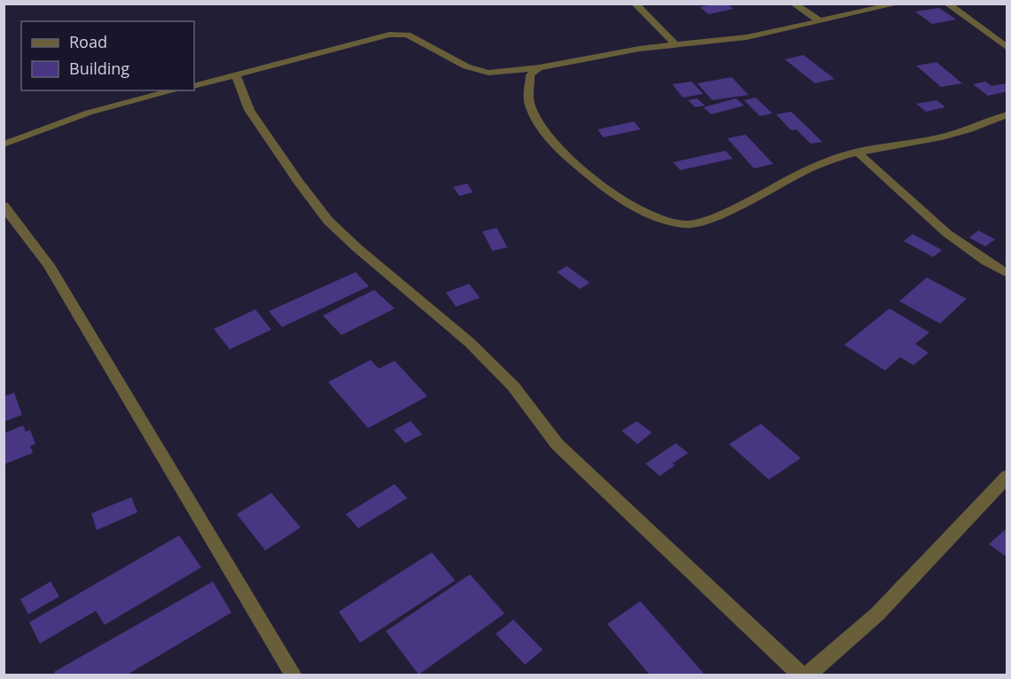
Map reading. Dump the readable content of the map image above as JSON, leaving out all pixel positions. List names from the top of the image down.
{
  "legend": ["Road", "Building"]
}
